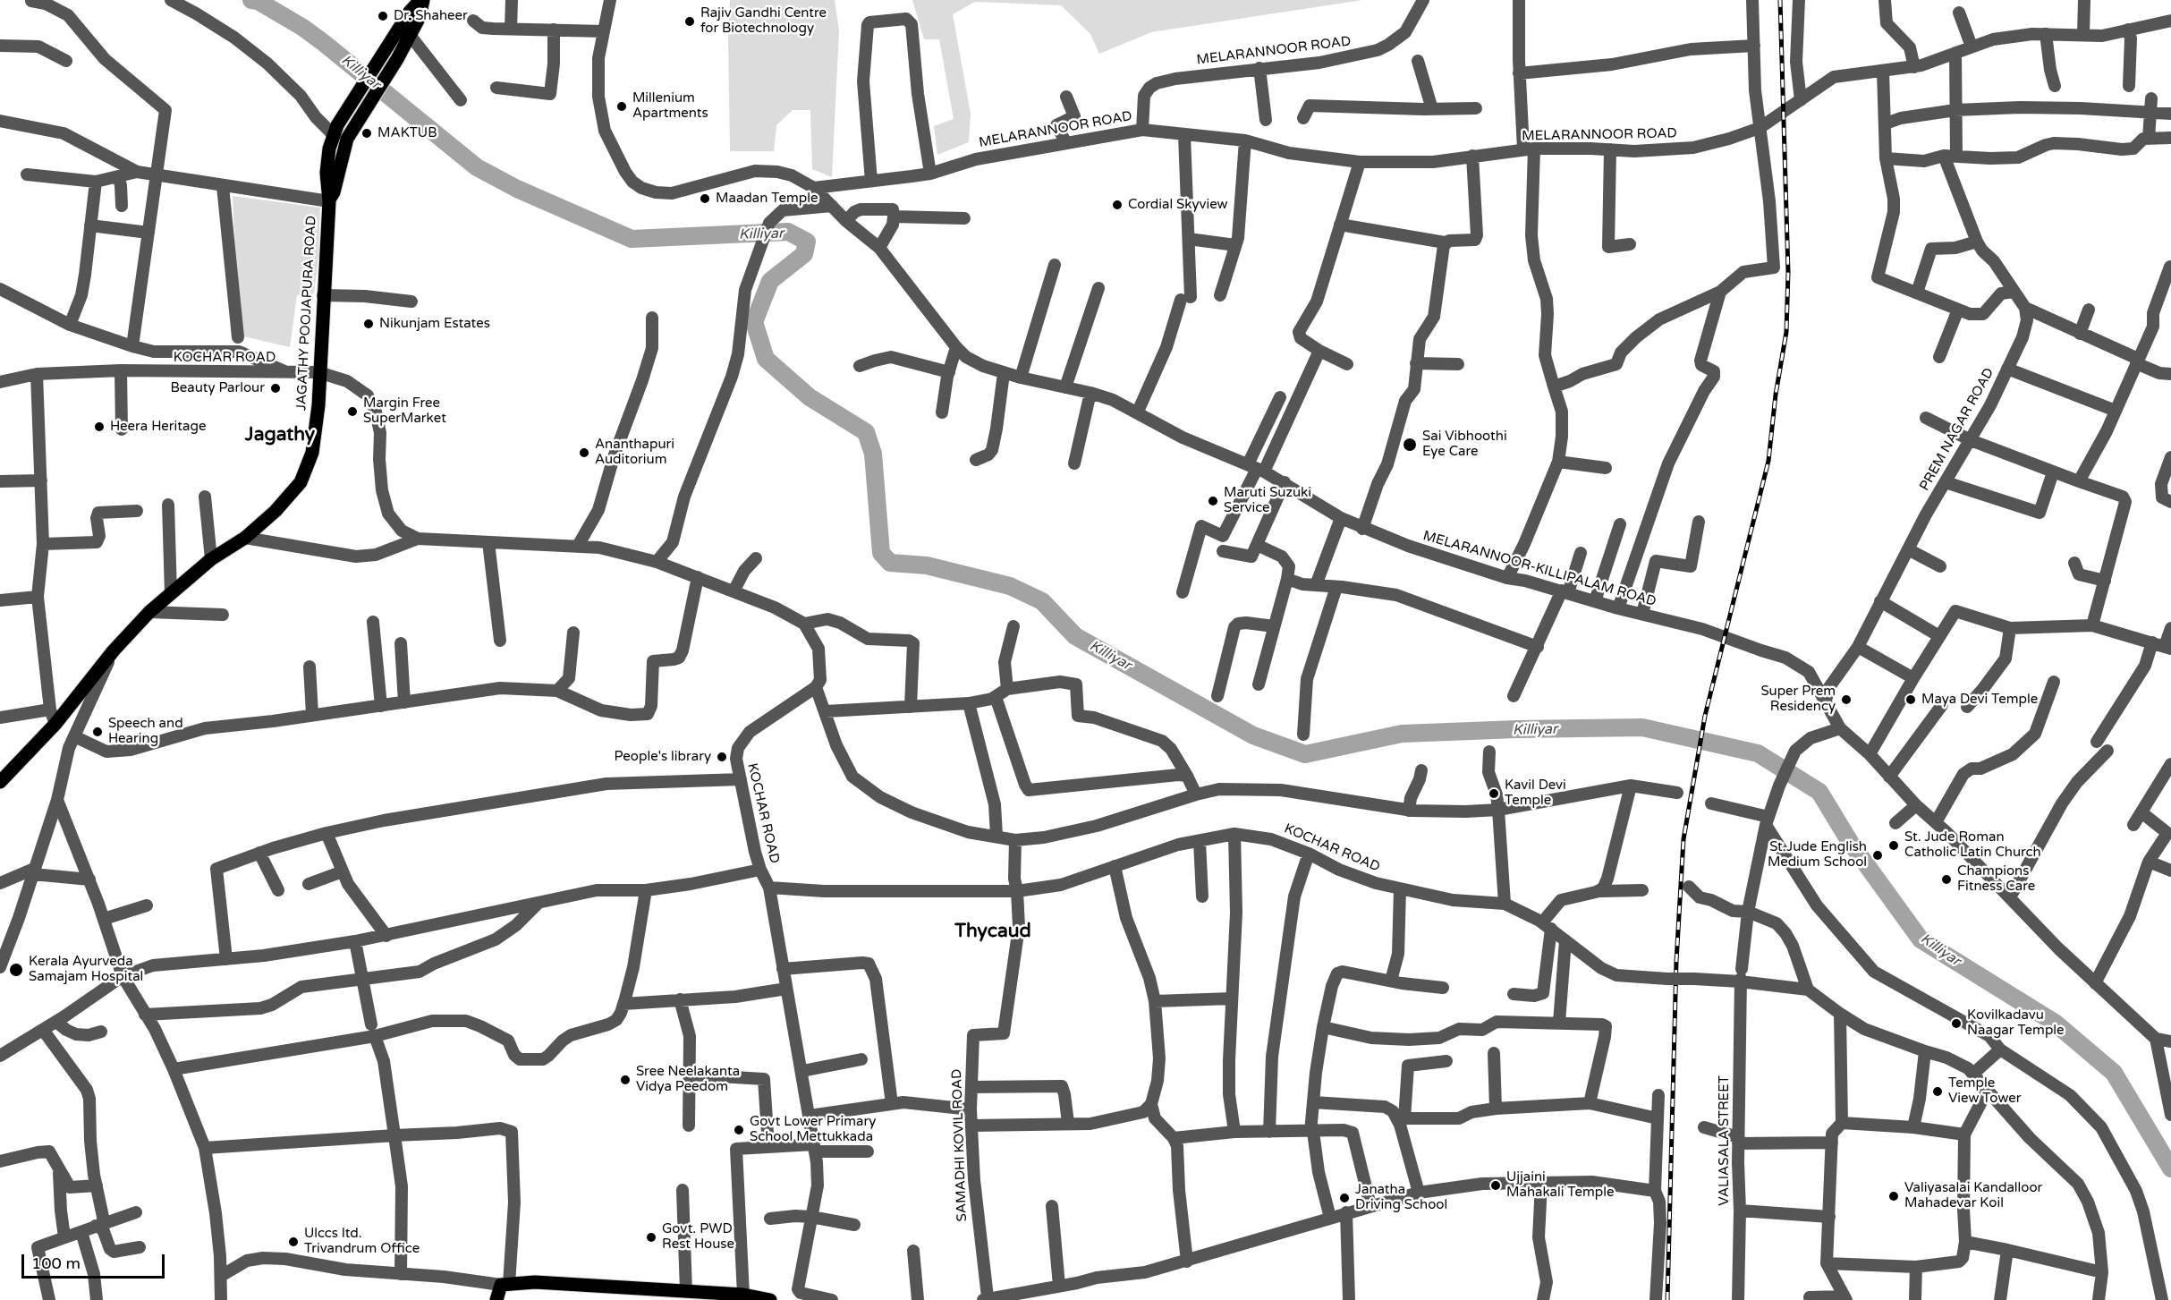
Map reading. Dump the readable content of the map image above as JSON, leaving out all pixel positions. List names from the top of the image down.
{
  "streets": {
    "main road": ["JAGATHY POOJAPURA ROAD"],
    "street": [
      "MELARANNOOR ROAD",
      "KOCHAR ROAD",
      "PREM NAGAR ROAD",
      "MELARANNOOR-KILLIPALAM ROAD",
      "VALIASALA STREET",
      "SAMADHI KOVIL ROAD"
    ]
  },
  "crossings": [
    ["MELARANNOOR ROAD", "MELARANNOOR-KILLIPALAM ROAD"],
    ["JAGATHY POOJAPURA ROAD", "KOCHAR ROAD"],
    ["KOCHAR ROAD", "VALIASALA STREET"],
    ["KOCHAR ROAD", "SAMADHI KOVIL ROAD"],
    ["PREM NAGAR ROAD", "MELARANNOOR-KILLIPALAM ROAD"],
    ["MELARANNOOR-KILLIPALAM ROAD", "VALIASALA STREET"]
  ],
  "districts": ["Jagathy", "Thycaud"],
  "water": ["Killiyar"],
  "places": [
    "Dr. Shaheer",
    "Rajiv Gandhi Centre for Biotechnology",
    "Millenium Apartments",
    "MAKTUB",
    "Maadan Temple",
    "Cordial Skyview",
    "Nikunjam Estates",
    "Beauty Parlour",
    "Margin Free SuperMarket",
    "Heera Heritage",
    "Sai Vibhoothi Eye Care",
    "Ananthapuri Auditorium",
    "Maruti Suzuki Service",
    "Super Prem Residency",
    "Maya Devi Temple",
    "Speech and Hearing",
    "People's library",
    "Kavil Devi Temple",
    "St. Jude Roman Catholic Latin Church",
    "St.Jude English Medium School",
    "Champions Fitness Care",
    "Kerala Ayurveda Samajam Hospital",
    "Kovilkadavu Naagar Temple",
    "Sree Neelakanta Vidya Peedom",
    "Temple View Tower",
    "Govt Lower Primary School Mettukkada",
    "Ujjaini Mahakali Temple",
    "Valiyasalai Kandalloor Mahadevar Koil",
    "Janatha Driving School",
    "Govt. PWD Rest House",
    "Ulccs ltd. Trivandrum Office"
  ],
  "scale_bar": "100 m"
}
